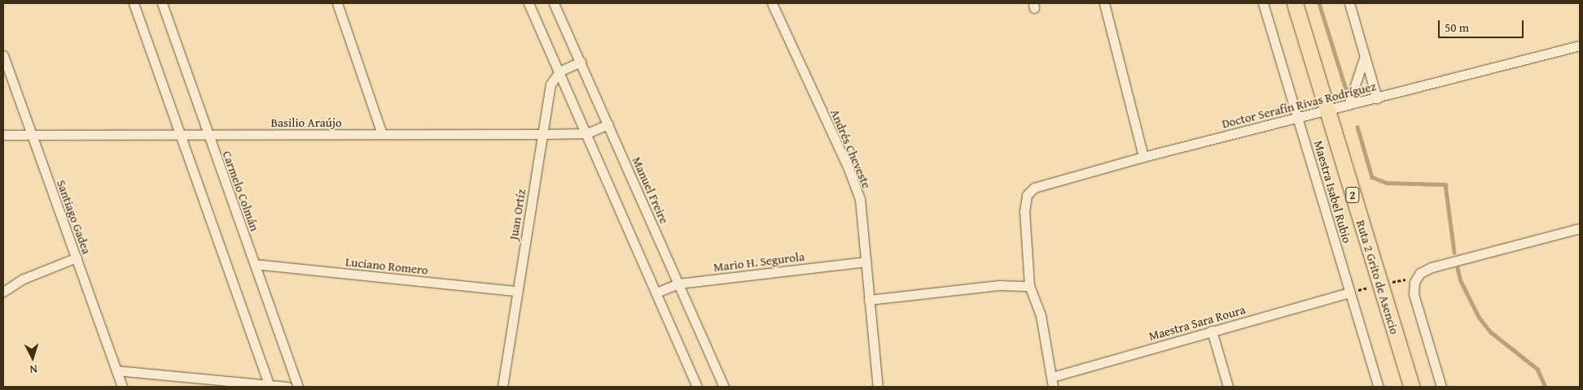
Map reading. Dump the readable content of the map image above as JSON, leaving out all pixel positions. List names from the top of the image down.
{
  "streets": {
    "highway": ["2", "Ruta 2 Grito de Asencio"],
    "street": [
      "Doctor Serafín Rivas Rodríguez",
      "Basilio Araújo",
      "Andrés Cheveste",
      "Manuel Freire",
      "Carmelo Colmán",
      "Maestra Isabel Rubio",
      "Juan Ortíz",
      "Santiago Gadea",
      "Mario H. Segurola",
      "Luciano Romero",
      "Maestra Sara Roura"
    ]
  },
  "crossings": [
    ["Doctor Serafín Rivas Rodríguez", "Maestra Isabel Rubio"],
    ["Doctor Serafín Rivas Rodríguez", "Ruta 2 Grito de Asencio"],
    ["Basilio Araújo", "Manuel Freire"],
    ["Basilio Araújo", "Carmelo Colmán"],
    ["Basilio Araújo", "Juan Ortíz"],
    ["Basilio Araújo", "Santiago Gadea"],
    ["Andrés Cheveste", "Mario H. Segurola"],
    ["Manuel Freire", "Mario H. Segurola"],
    ["Carmelo Colmán", "Luciano Romero"],
    ["Maestra Isabel Rubio", "Maestra Sara Roura"],
    ["Juan Ortíz", "Luciano Romero"]
  ],
  "scale_bar": "50 m",
  "north": "bottom"
}
